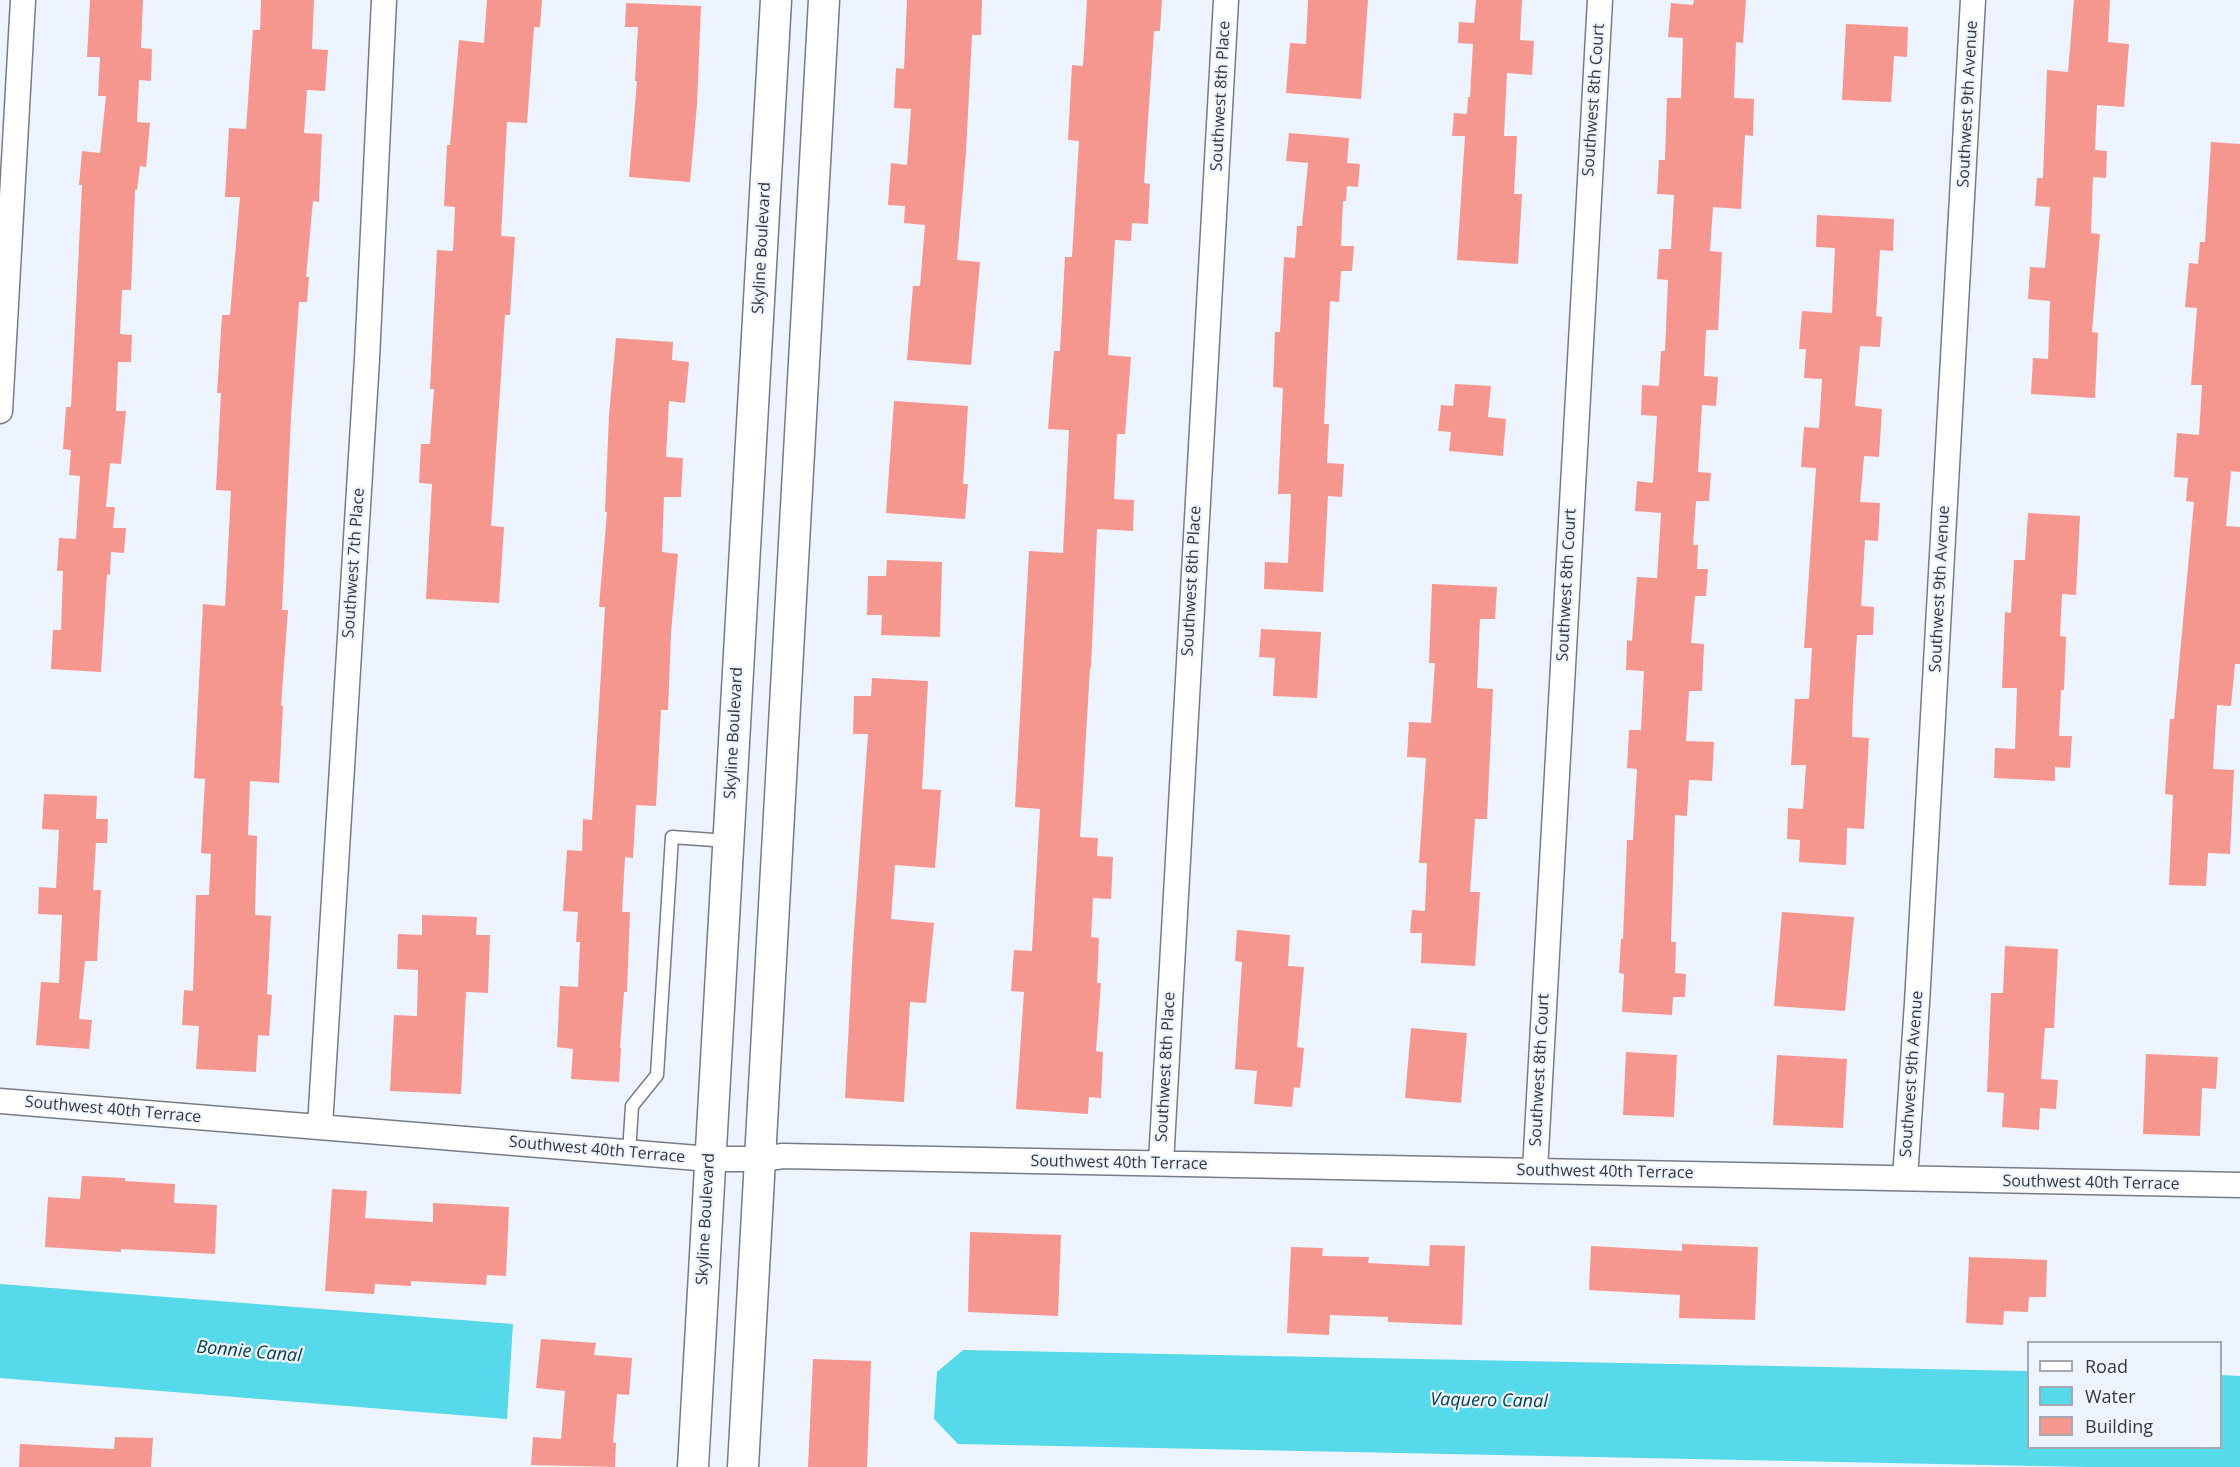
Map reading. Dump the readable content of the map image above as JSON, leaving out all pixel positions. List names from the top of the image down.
{
  "streets": {
    "street": [
      "Southwest 8th Place",
      "Southwest 8th Court",
      "Southwest 9th Avenue",
      "Skyline Boulevard",
      "Southwest 7th Place",
      "Southwest 40th Terrace"
    ]
  },
  "crossings": [
    ["Southwest 8th Place", "Southwest 40th Terrace"],
    ["Southwest 8th Court", "Southwest 40th Terrace"],
    ["Southwest 9th Avenue", "Southwest 40th Terrace"],
    ["Skyline Boulevard", "Southwest 40th Terrace"],
    ["Southwest 7th Place", "Southwest 40th Terrace"]
  ],
  "water": ["Bonnie Canal", "Vaquero Canal"],
  "legend": ["Road", "Water", "Building"]
}
